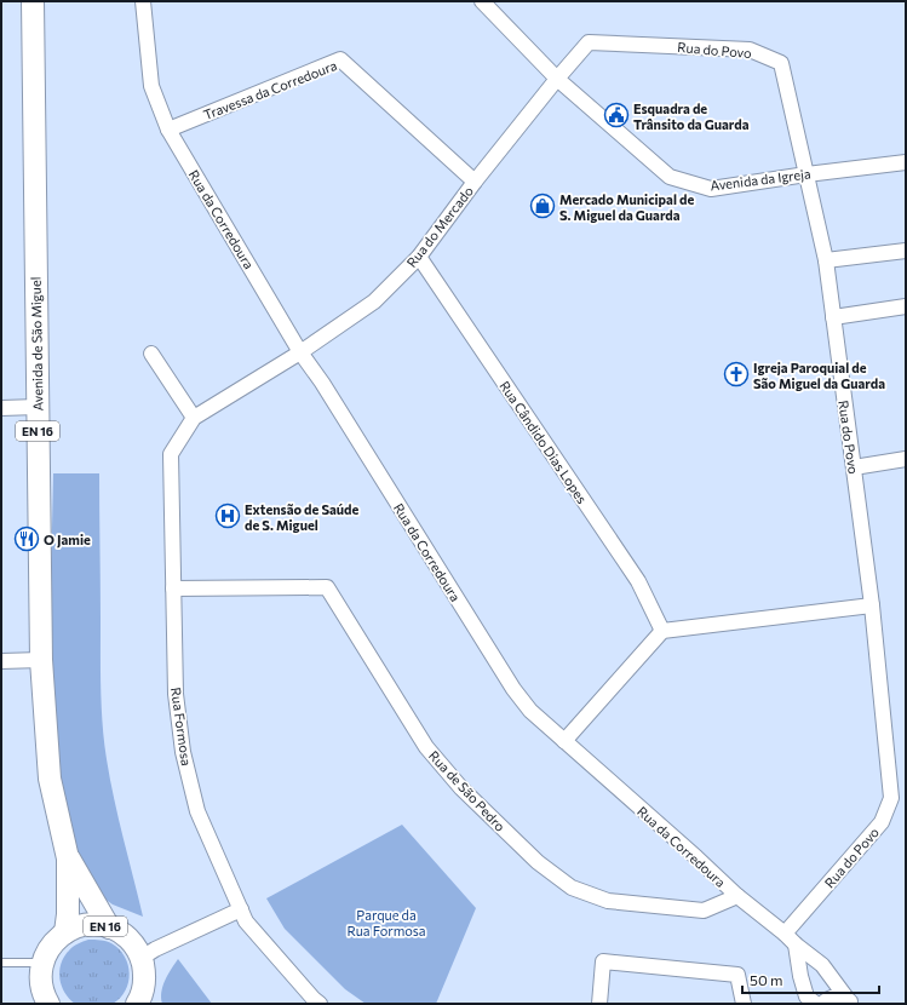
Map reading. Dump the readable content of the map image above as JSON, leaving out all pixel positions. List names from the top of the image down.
{
  "streets": {
    "main road": ["Avenida de São Miguel", "EN 16"],
    "street": [
      "Rua do Povo",
      "Travessa da Corredoura",
      "Avenida da Igreja",
      "Rua da Corredoura",
      "Rua do Mercado",
      "Rua Cândido Dias Lopes",
      "Rua Formosa",
      "Rua de São Pedro"
    ]
  },
  "crossings": [
    ["Rua do Povo", "Avenida da Igreja"],
    ["Rua do Povo", "Rua da Corredoura"],
    ["Rua do Povo", "Rua do Mercado"],
    ["Travessa da Corredoura", "Rua da Corredoura"],
    ["Travessa da Corredoura", "Rua do Mercado"],
    ["Avenida da Igreja", "Rua do Mercado"],
    ["Rua da Corredoura", "Rua do Mercado"],
    ["Rua da Corredoura", "Rua Formosa"],
    ["Rua da Corredoura", "Rua de São Pedro"],
    ["Rua do Mercado", "Rua Cândido Dias Lopes"],
    ["Rua do Mercado", "Rua Formosa"],
    ["Avenida de São Miguel", "EN 16"],
    ["Rua Formosa", "Rua de São Pedro"]
  ],
  "parks": ["Parque da Rua Formosa"],
  "places": {
    "public building": ["Esquadra de Trânsito da Guarda"],
    "shop": ["Mercado Municipal de S. Miguel da Guarda"],
    "church": ["Igreja Paroquial de São Miguel da Guarda"],
    "hospital": ["Extensão de Saúde de S. Miguel"],
    "restaurant": ["O Jamie"]
  },
  "scale_bar": "50 m"
}
